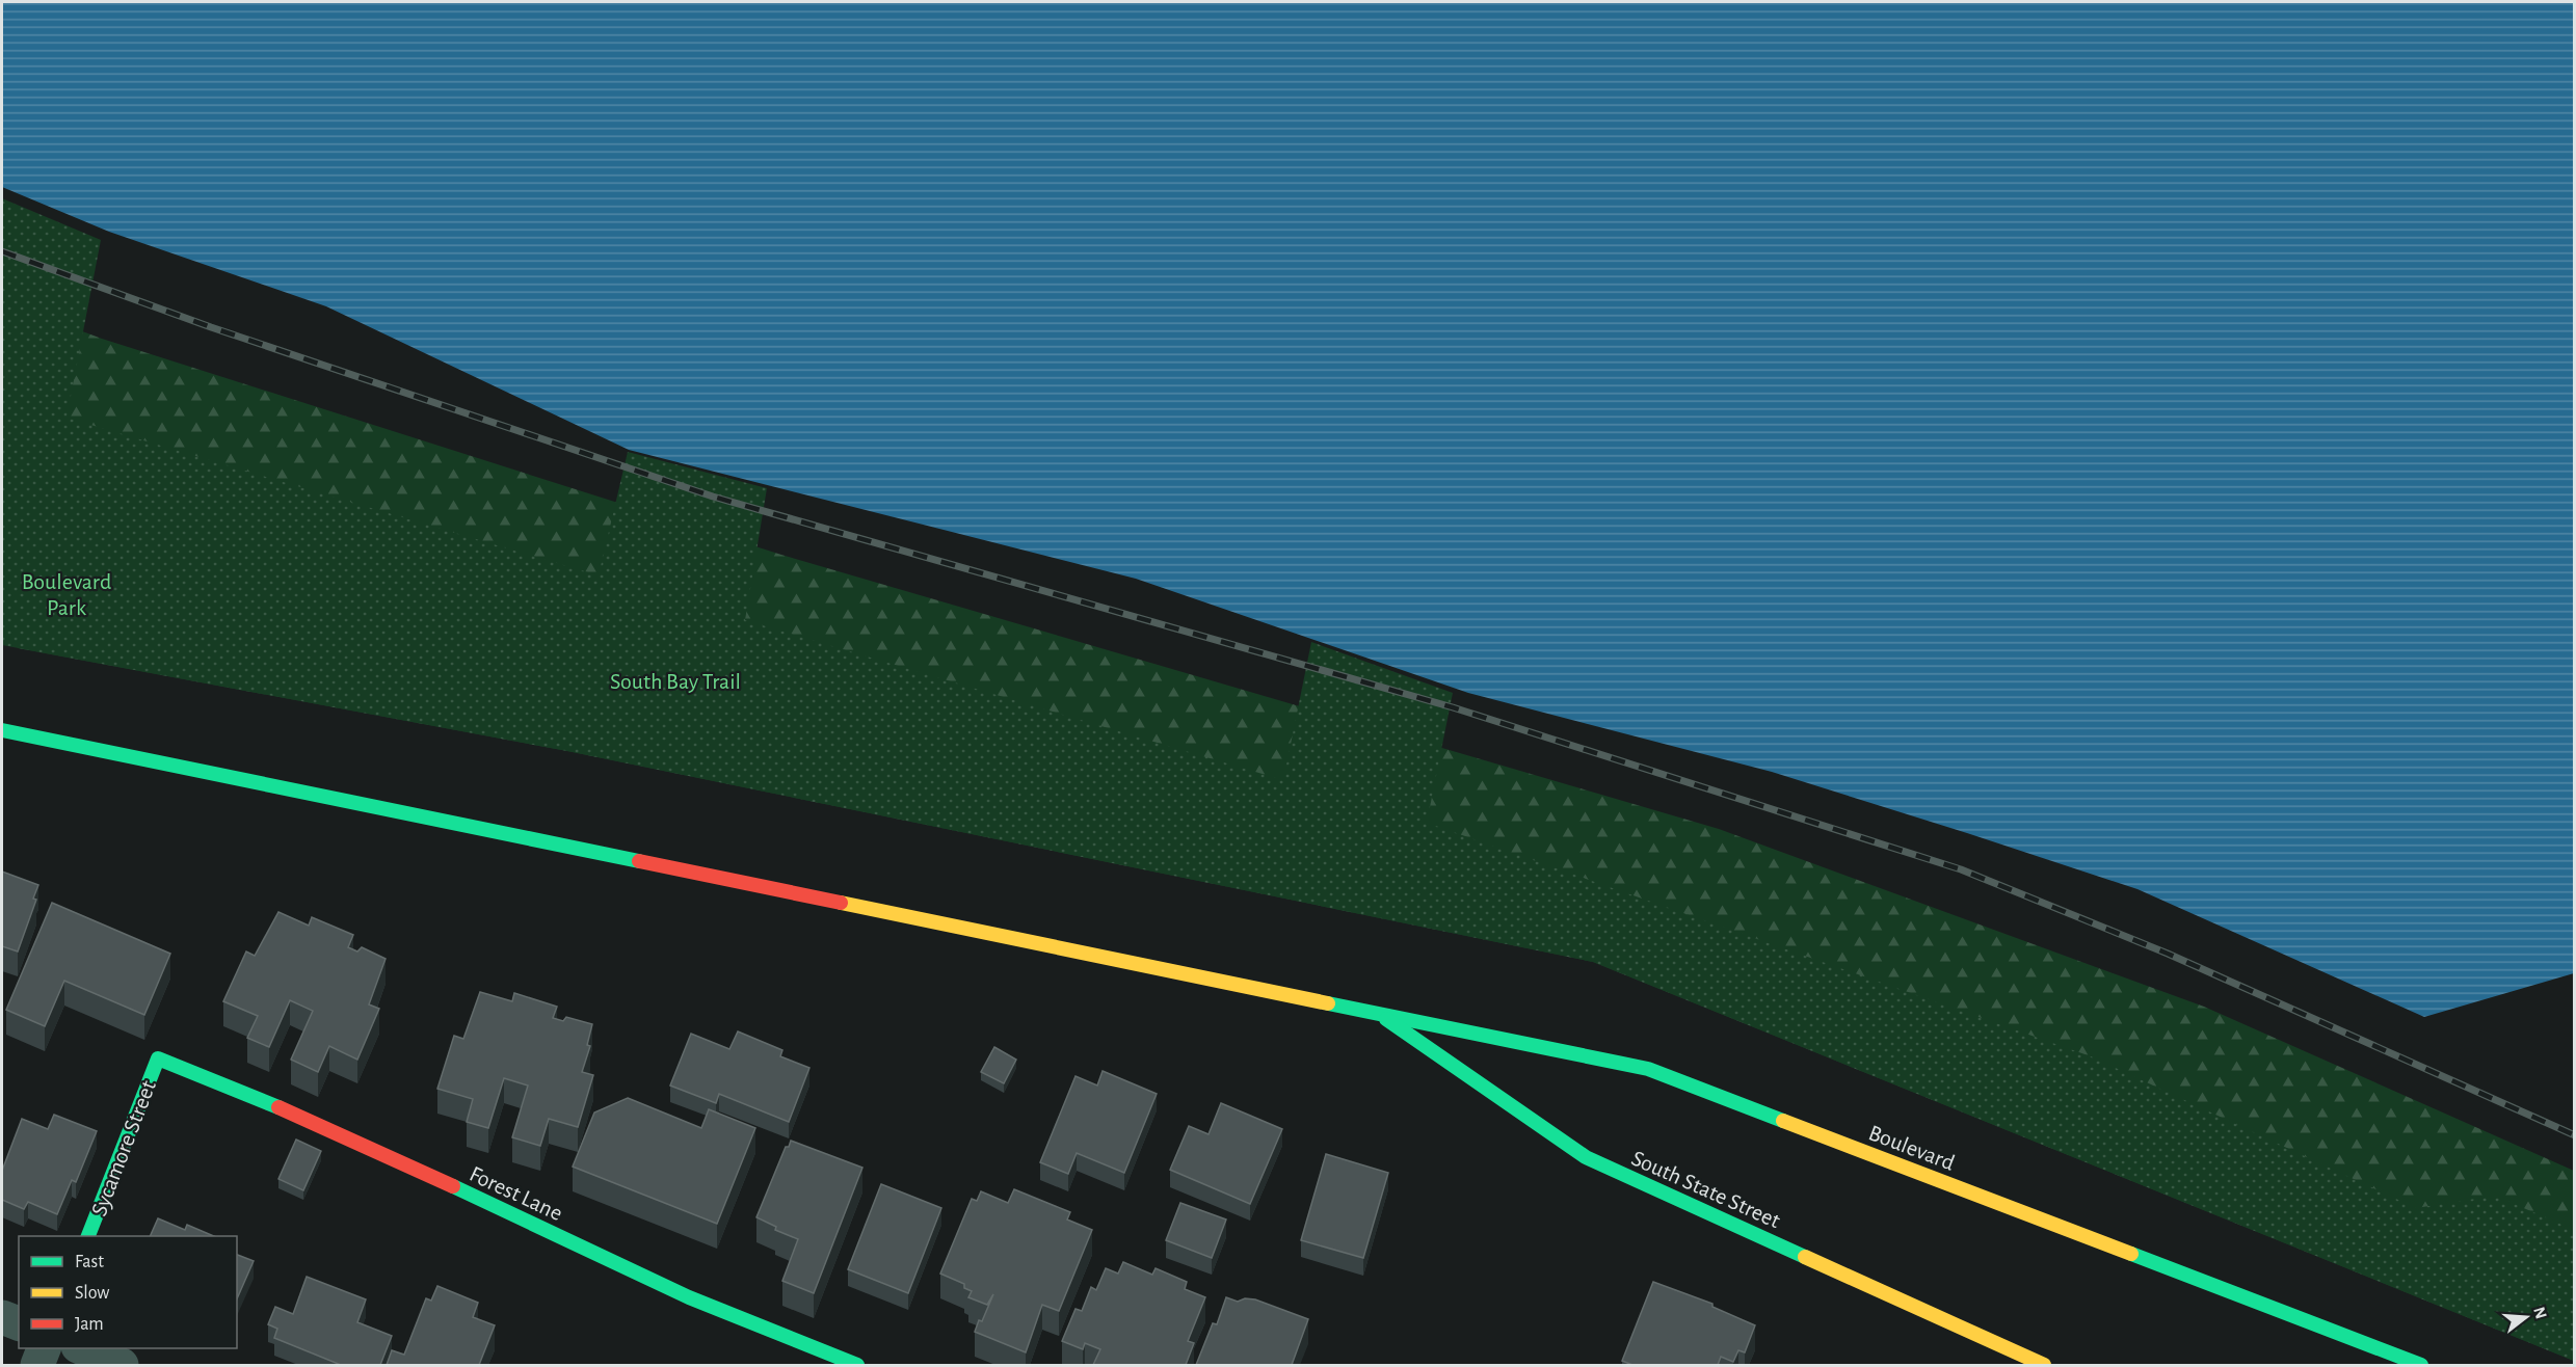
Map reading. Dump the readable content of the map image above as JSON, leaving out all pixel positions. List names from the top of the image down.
{
  "streets": {
    "main road": [
      "Boulevard",
      "Sycamore Street",
      "South State Street",
      "Forest Lane"
    ]
  },
  "crossings": [
    ["Boulevard", "South State Street"],
    ["Sycamore Street", "Forest Lane"]
  ],
  "parks": ["Boulevard Park", "South Bay Trail"],
  "legend": ["Fast", "Slow", "Jam"],
  "north": "right"
}
